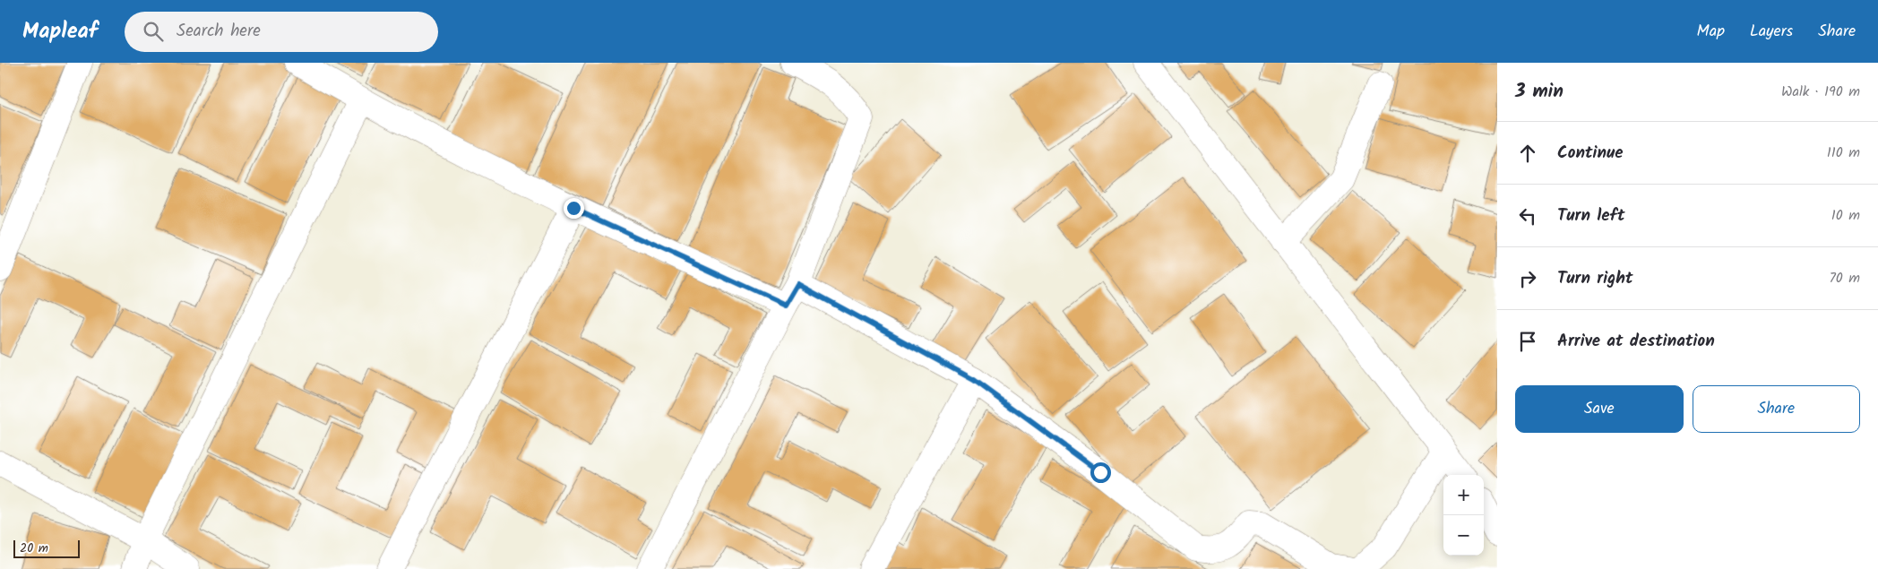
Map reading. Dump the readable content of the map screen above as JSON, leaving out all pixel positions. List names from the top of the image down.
{
  "scale_bar": "20 m",
  "page": {
    "header": "Mapleaf",
    "search": "Search here",
    "nav": ["Map", "Layers", "Share"],
    "heading": ["3 min", "Walk · 190 m"],
    "list": [
      ["Continue", "110 m"],
      ["Turn left", "10 m"],
      ["Turn right", "70 m"],
      "Arrive at destination"
    ],
    "buttons": ["Save", "Share"],
    "map_buttons": ["+", "−"],
    "scale": "20 m"
  }
}
